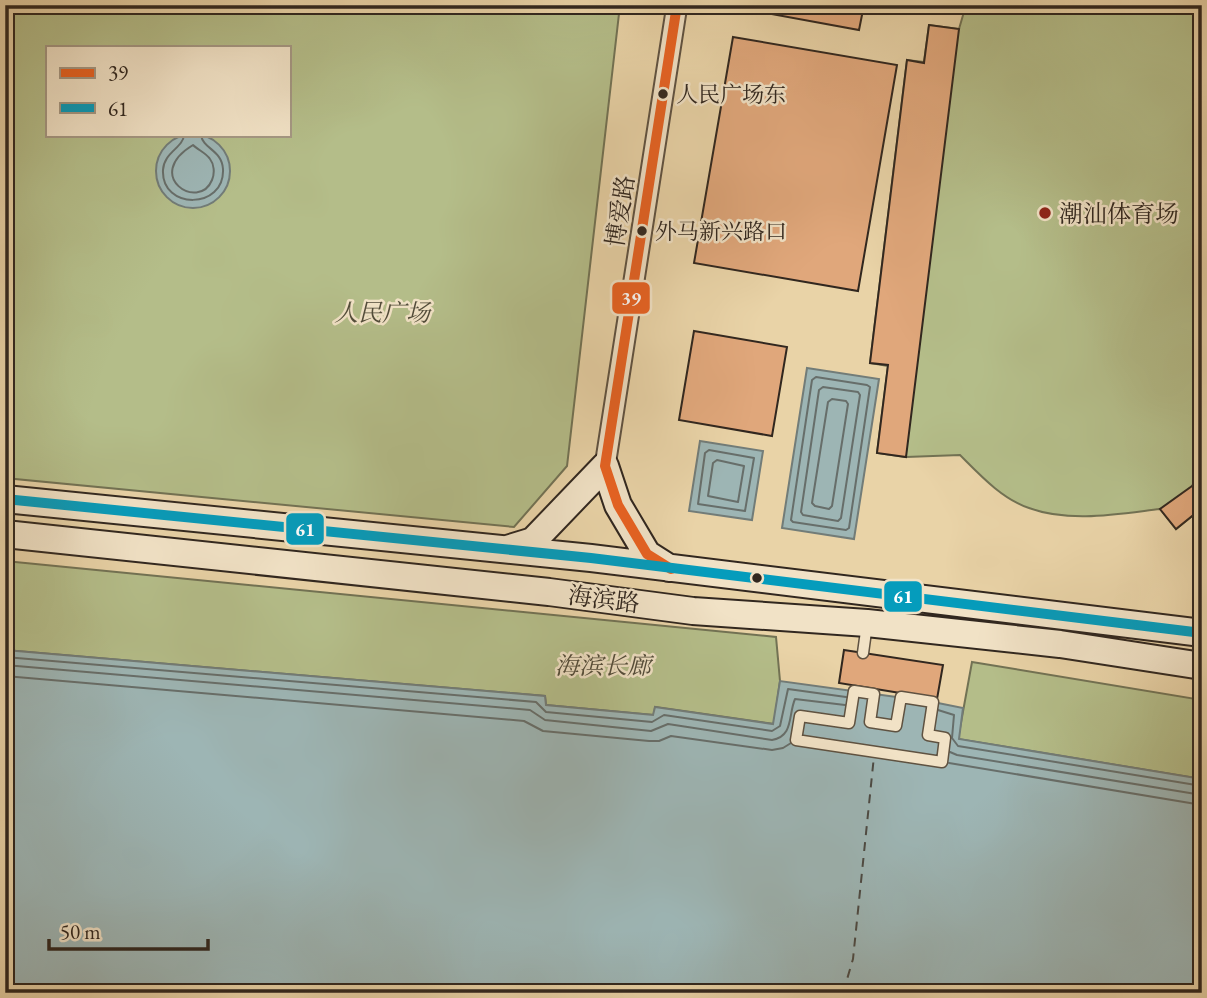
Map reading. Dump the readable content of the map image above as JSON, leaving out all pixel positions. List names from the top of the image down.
{
  "streets": {
    "main road": ["海滨路"],
    "street": ["博爱路"]
  },
  "parks": ["人民广场", "海滨长廊"],
  "places": ["人民广场东", "潮汕体育场", "外马新兴路口"],
  "lines": ["transit line 39", "transit line 61"],
  "legend": ["39", "61"],
  "scale_bar": "50 m"
}
